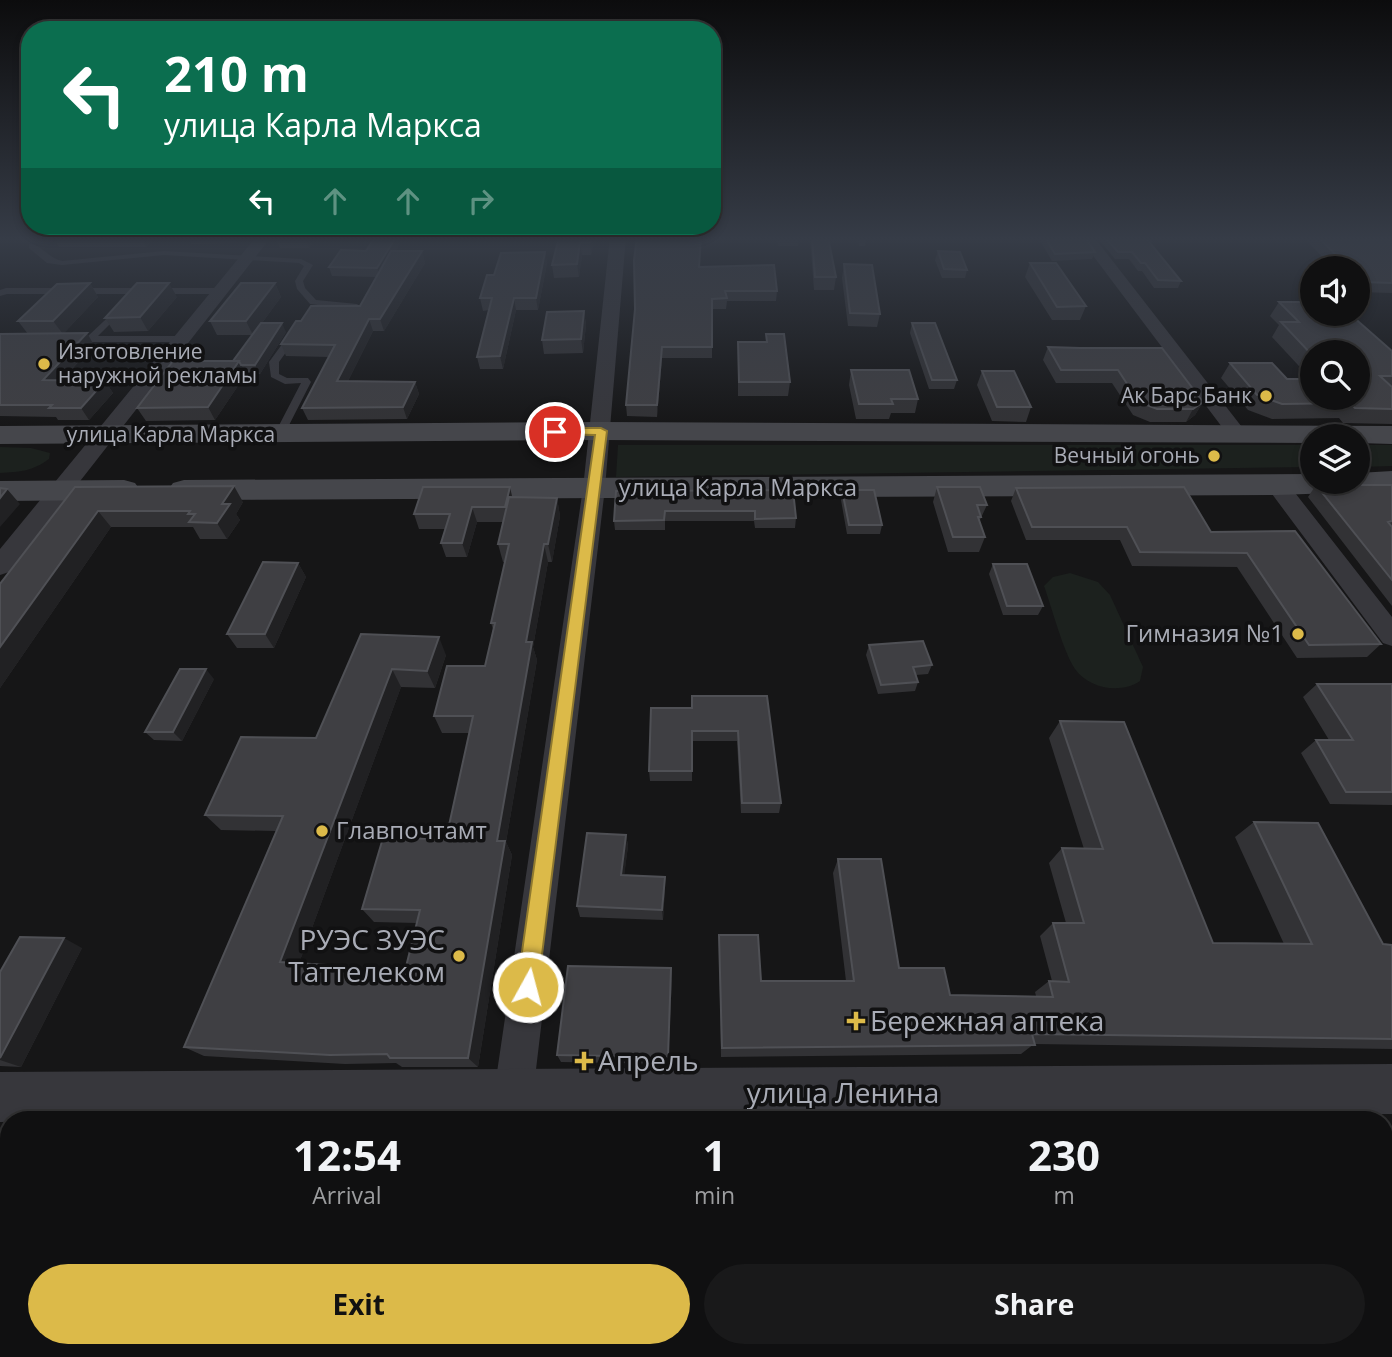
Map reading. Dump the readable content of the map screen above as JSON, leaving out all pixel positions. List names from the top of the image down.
{
  "streets": {
    "main road": ["улица Карла Маркса"],
    "street": ["улица Ленина"]
  },
  "places": {
    "other": [
      "Изготовление наружной рекламы",
      "Ак Барс Банк",
      "Вечный огонь",
      "Гимназия №1",
      "Главпочтамт",
      "РУЭС ЗУЭС Таттелеком"
    ],
    "health": ["Бережная аптека", "Апрель"]
  },
  "page": {
    "turn": ["210 m", "улица Карла Маркса"],
    "eta": [
      "12:54",
      "Arrival",
      "1",
      "min",
      "230",
      "m"
    ],
    "buttons": ["Exit", "Share"]
  }
}
